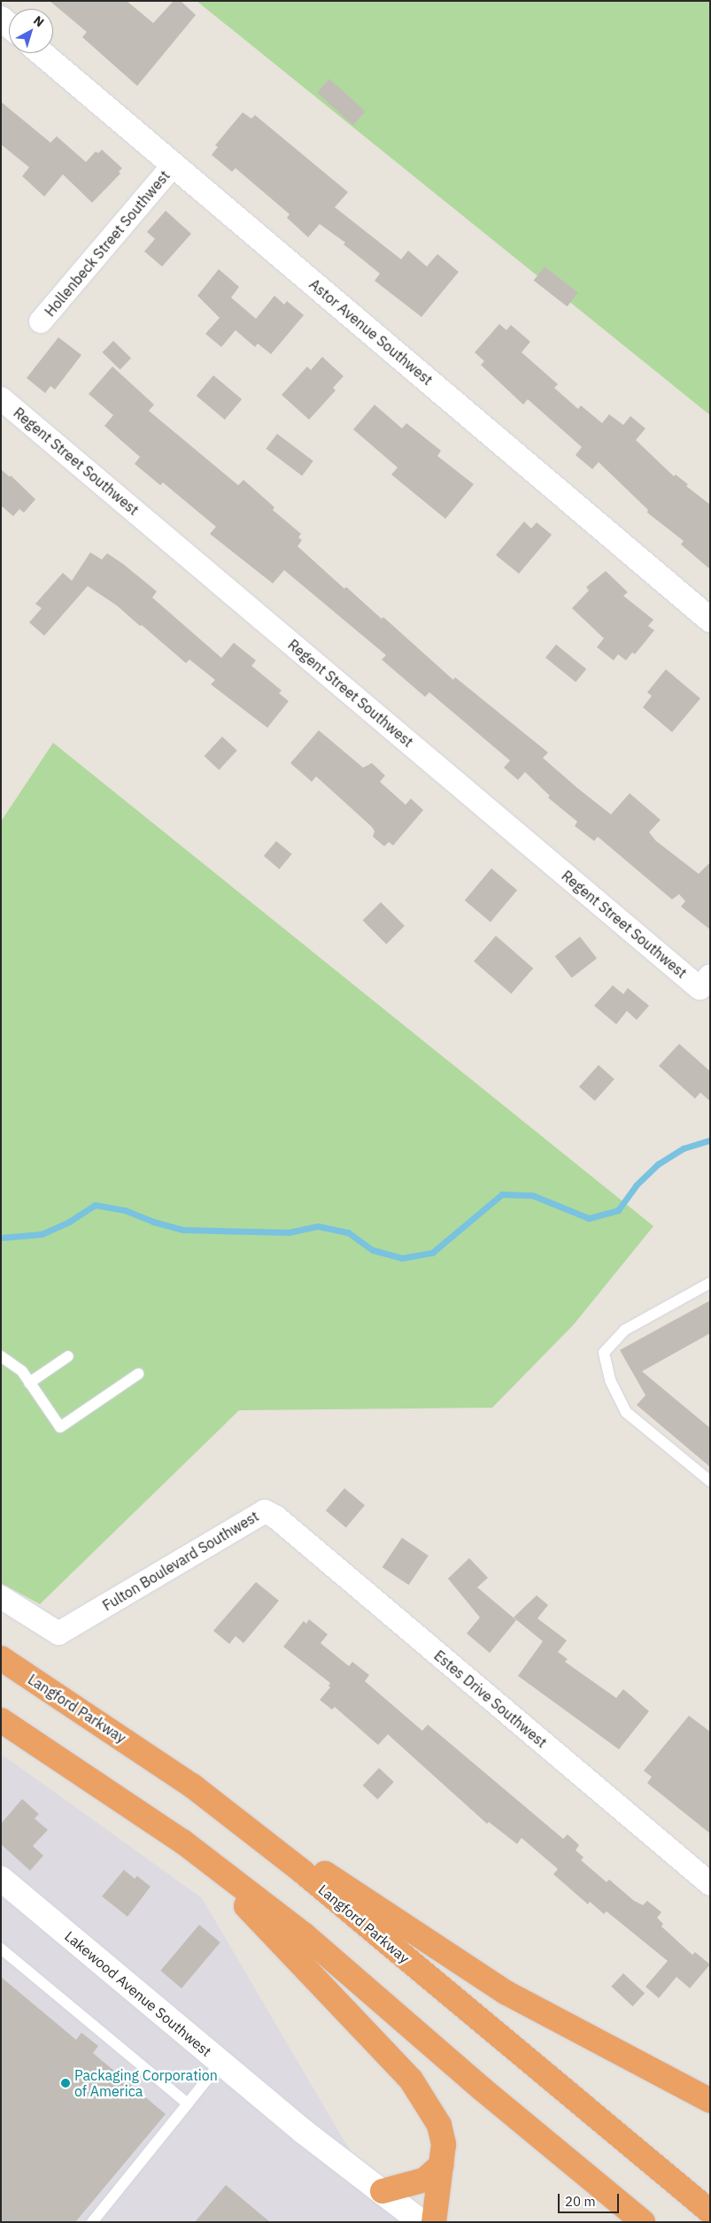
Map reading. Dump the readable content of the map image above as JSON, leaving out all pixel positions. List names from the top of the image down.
{
  "streets": {
    "highway": ["Langford Parkway"],
    "street": [
      "Hollenbeck Street Southwest",
      "Astor Avenue Southwest",
      "Regent Street Southwest",
      "Fulton Boulevard Southwest",
      "Estes Drive Southwest",
      "Lakewood Avenue Southwest"
    ]
  },
  "crossings": [
    ["Hollenbeck Street Southwest", "Astor Avenue Southwest"],
    ["Fulton Boulevard Southwest", "Estes Drive Southwest"]
  ],
  "places": ["Packaging Corporation of America"],
  "scale_bar": "20 m",
  "north": "top right"
}
